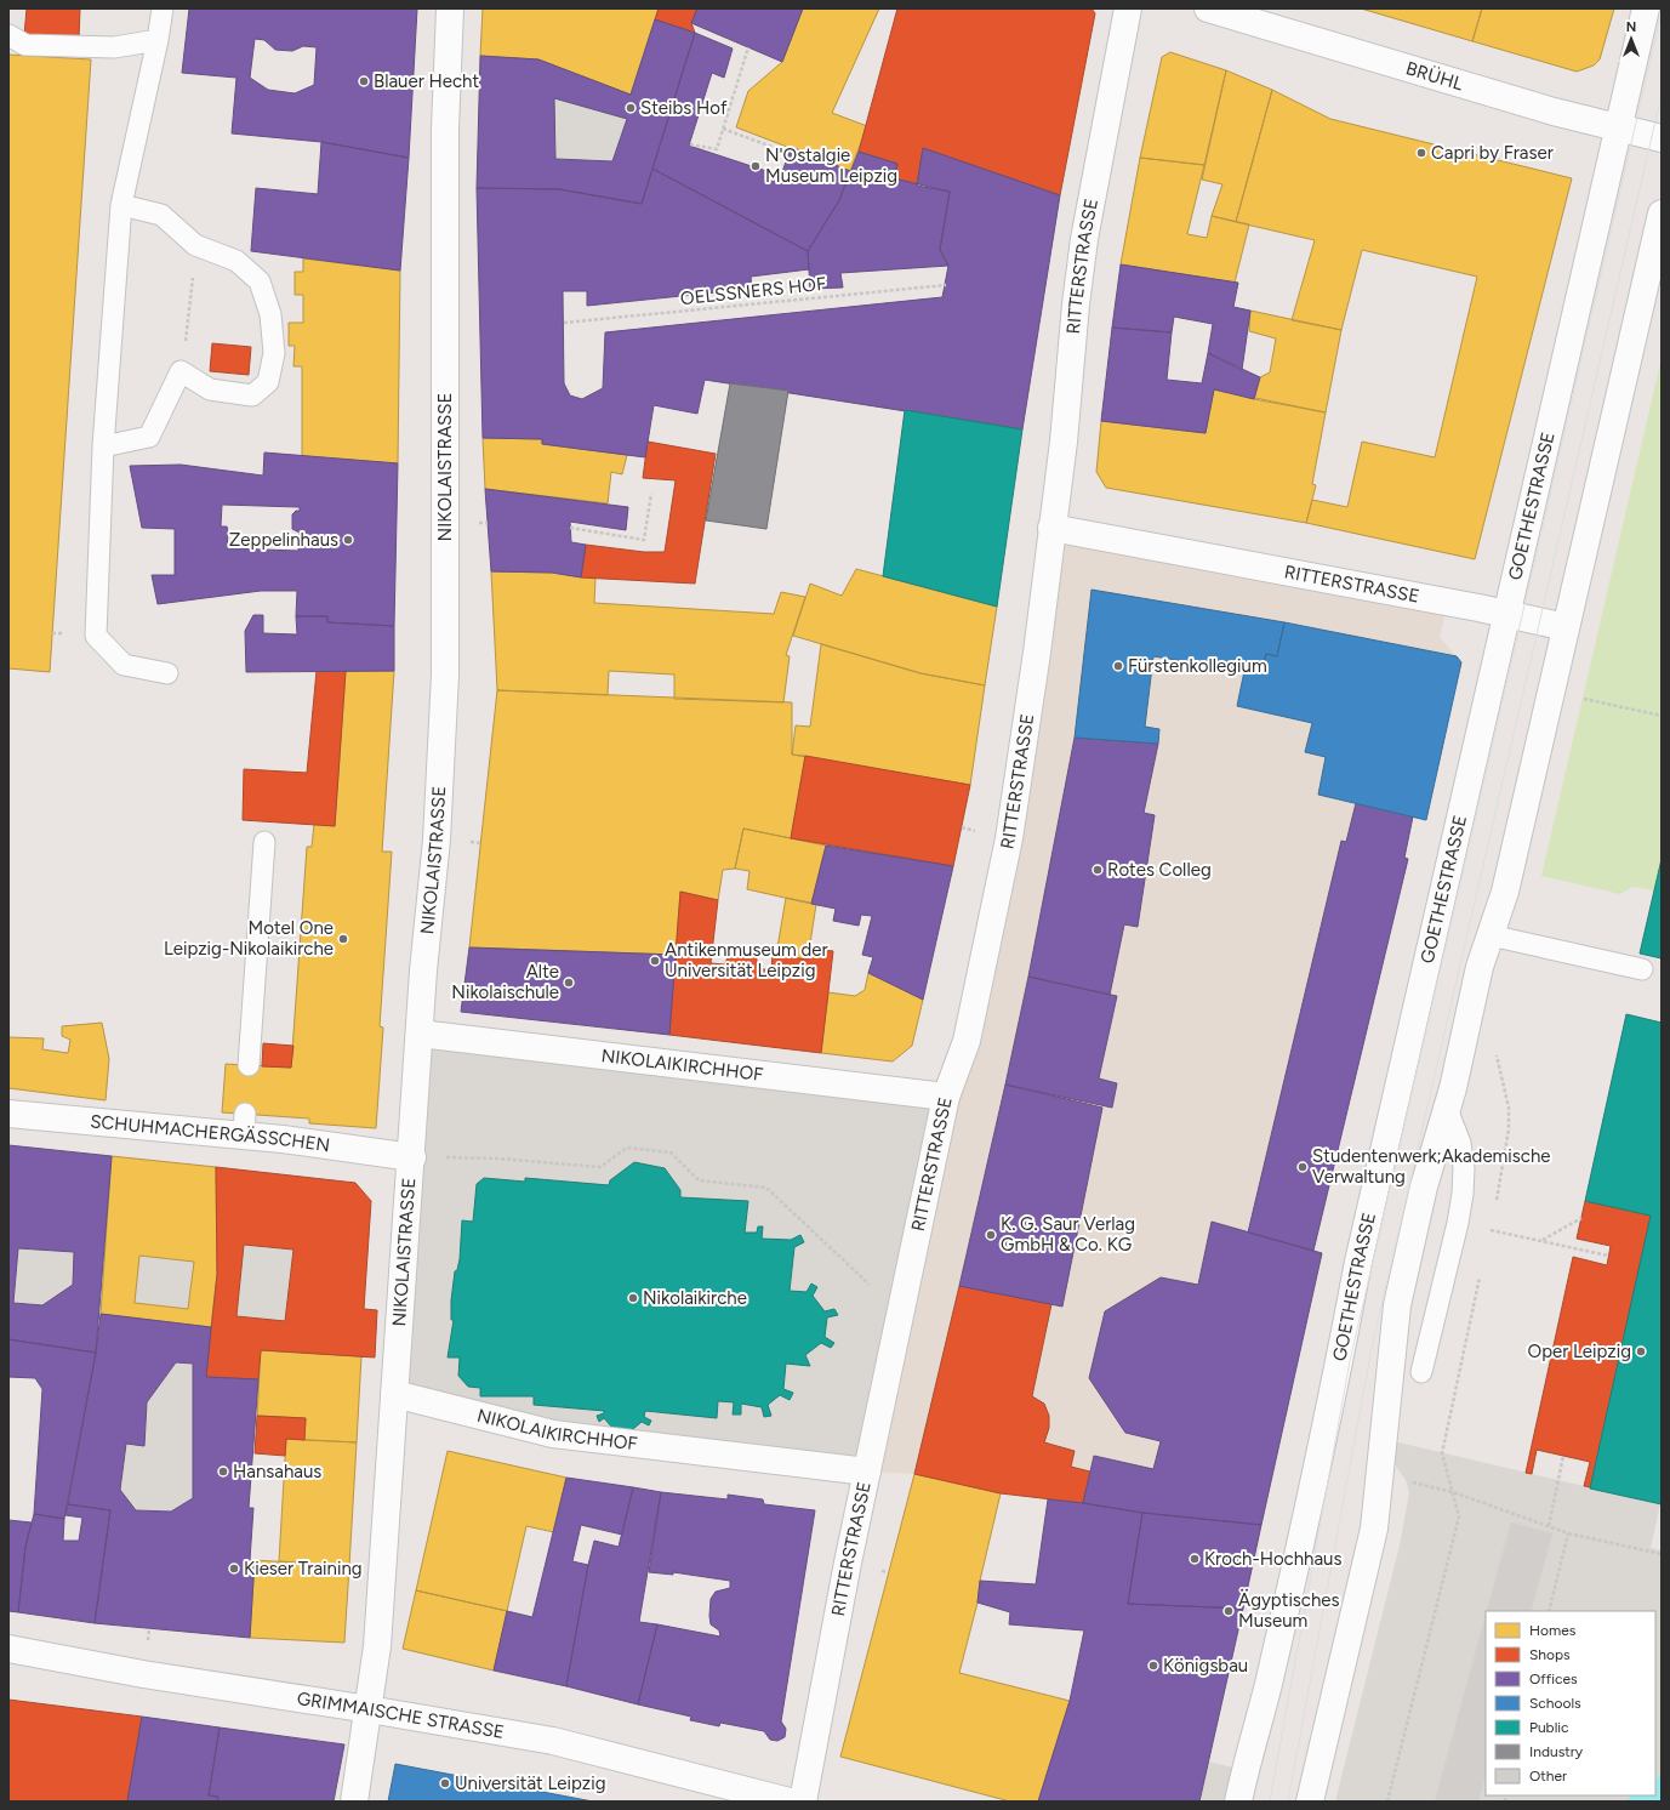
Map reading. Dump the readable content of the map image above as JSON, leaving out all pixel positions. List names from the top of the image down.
{
  "streets": {
    "street": [
      "BRÜHL",
      "RITTERSTRASSE",
      "NIKOLAISTRASSE",
      "GOETHESTRASSE",
      "NIKOLAIKIRCHHOF",
      "SCHUHMACHERGÄSSCHEN",
      "GRIMMAISCHE STRASSE"
    ],
    "path": ["OELSSNERS HOF"]
  },
  "crossings": [
    ["BRÜHL", "GOETHESTRASSE"],
    ["RITTERSTRASSE", "GOETHESTRASSE"],
    ["RITTERSTRASSE", "NIKOLAIKIRCHHOF"],
    ["NIKOLAISTRASSE", "NIKOLAIKIRCHHOF"],
    ["NIKOLAISTRASSE", "SCHUHMACHERGÄSSCHEN"],
    ["NIKOLAISTRASSE", "GRIMMAISCHE STRASSE"]
  ],
  "places": [
    "Blauer Hecht",
    "Steibs Hof",
    "Capri by Fraser",
    "N'Ostalgie Museum Leipzig",
    "Zeppelinhaus",
    "Fürstenkollegium",
    "Rotes Colleg",
    "Motel One Leipzig-Nikolaikirche",
    "Antikenmuseum der Universität Leipzig",
    "Alte Nikolaischule",
    "Studentenwerk;Akademische Verwaltung",
    "K. G. Saur Verlag GmbH & Co. KG",
    "Nikolaikirche",
    "Oper Leipzig",
    "Hansahaus",
    "Kroch-Hochhaus",
    "Kieser Training",
    "Ägyptisches Museum",
    "Königsbau",
    "Universität Leipzig"
  ],
  "legend": [
    "Homes",
    "Shops",
    "Offices",
    "Schools",
    "Public",
    "Industry",
    "Other"
  ],
  "north": "top"
}
